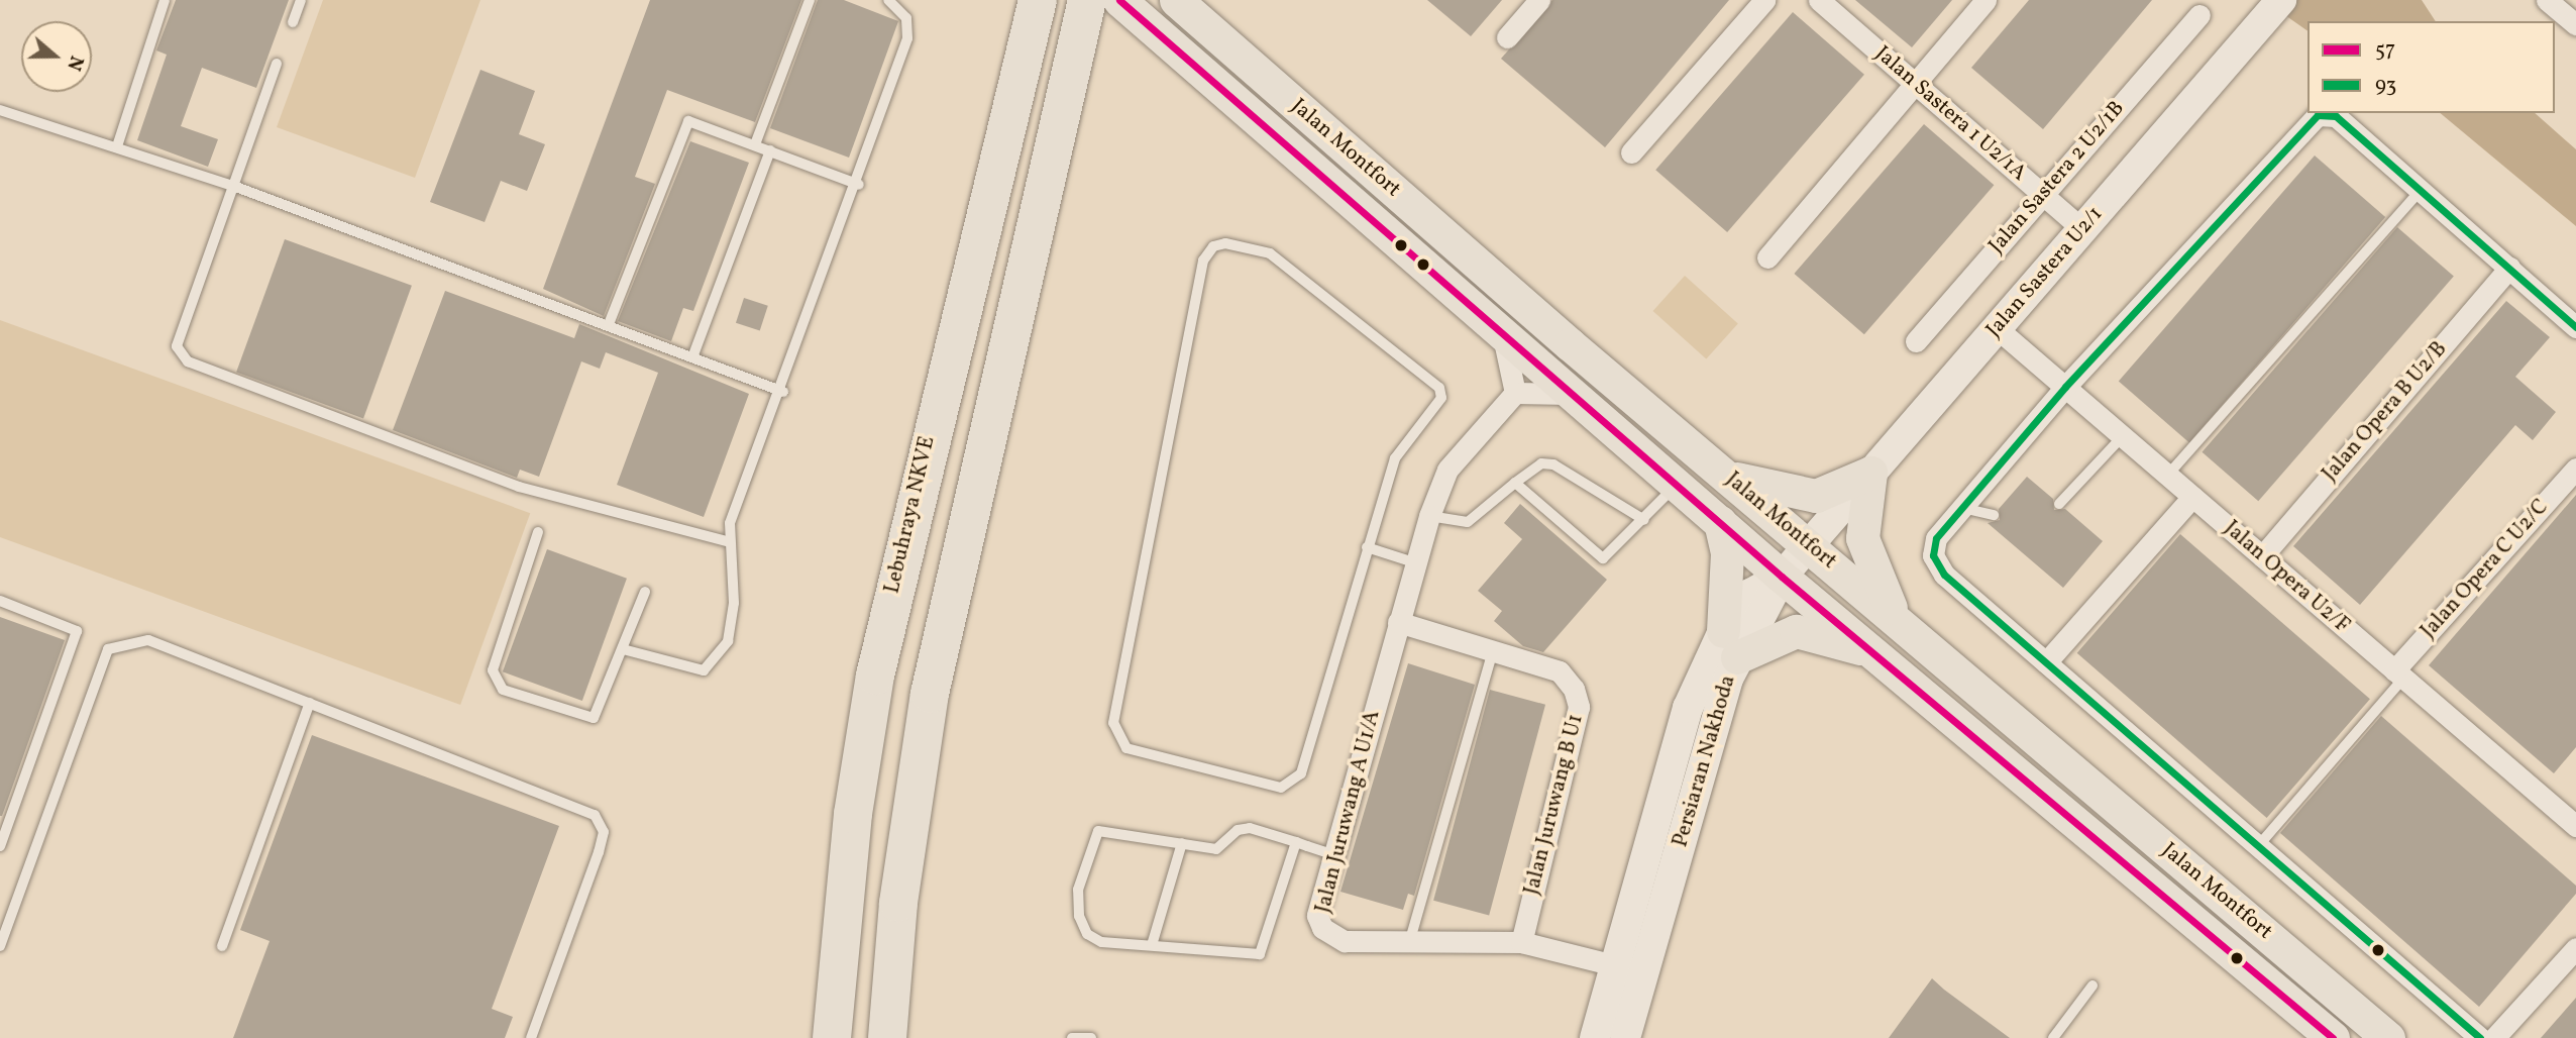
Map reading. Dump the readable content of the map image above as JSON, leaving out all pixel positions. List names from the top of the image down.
{
  "streets": {
    "highway": ["Lebuhraya NKVE"],
    "main road": ["Jalan Montfort"],
    "street": [
      "Jalan Sastera 1 U2/1A",
      "Jalan Sastera 2 U2/1B",
      "Jalan Sastera U2/1",
      "Jalan Opera B U2/B",
      "Jalan Opera C U2/C",
      "Jalan Opera U2/F",
      "Persiaran Nakhoda",
      "Jalan Juruwang B U1",
      "Jalan Juruwang A U1/A"
    ]
  },
  "crossings": [
    ["Jalan Sastera 1 U2/1A", "Jalan Sastera 2 U2/1B"],
    ["Jalan Sastera 1 U2/1A", "Jalan Sastera U2/1"],
    ["Jalan Montfort", "Jalan Sastera U2/1"],
    ["Jalan Montfort", "Persiaran Nakhoda"],
    ["Jalan Sastera U2/1", "Jalan Opera U2/F"],
    ["Jalan Sastera U2/1", "Persiaran Nakhoda"],
    ["Jalan Opera B U2/B", "Jalan Opera U2/F"],
    ["Jalan Opera C U2/C", "Jalan Opera U2/F"],
    ["Persiaran Nakhoda", "Jalan Juruwang A U1/A"],
    ["Jalan Juruwang B U1", "Jalan Juruwang A U1/A"]
  ],
  "lines": ["transit line 57", "transit line 93"],
  "legend": ["57", "93"],
  "north": "right"
}
